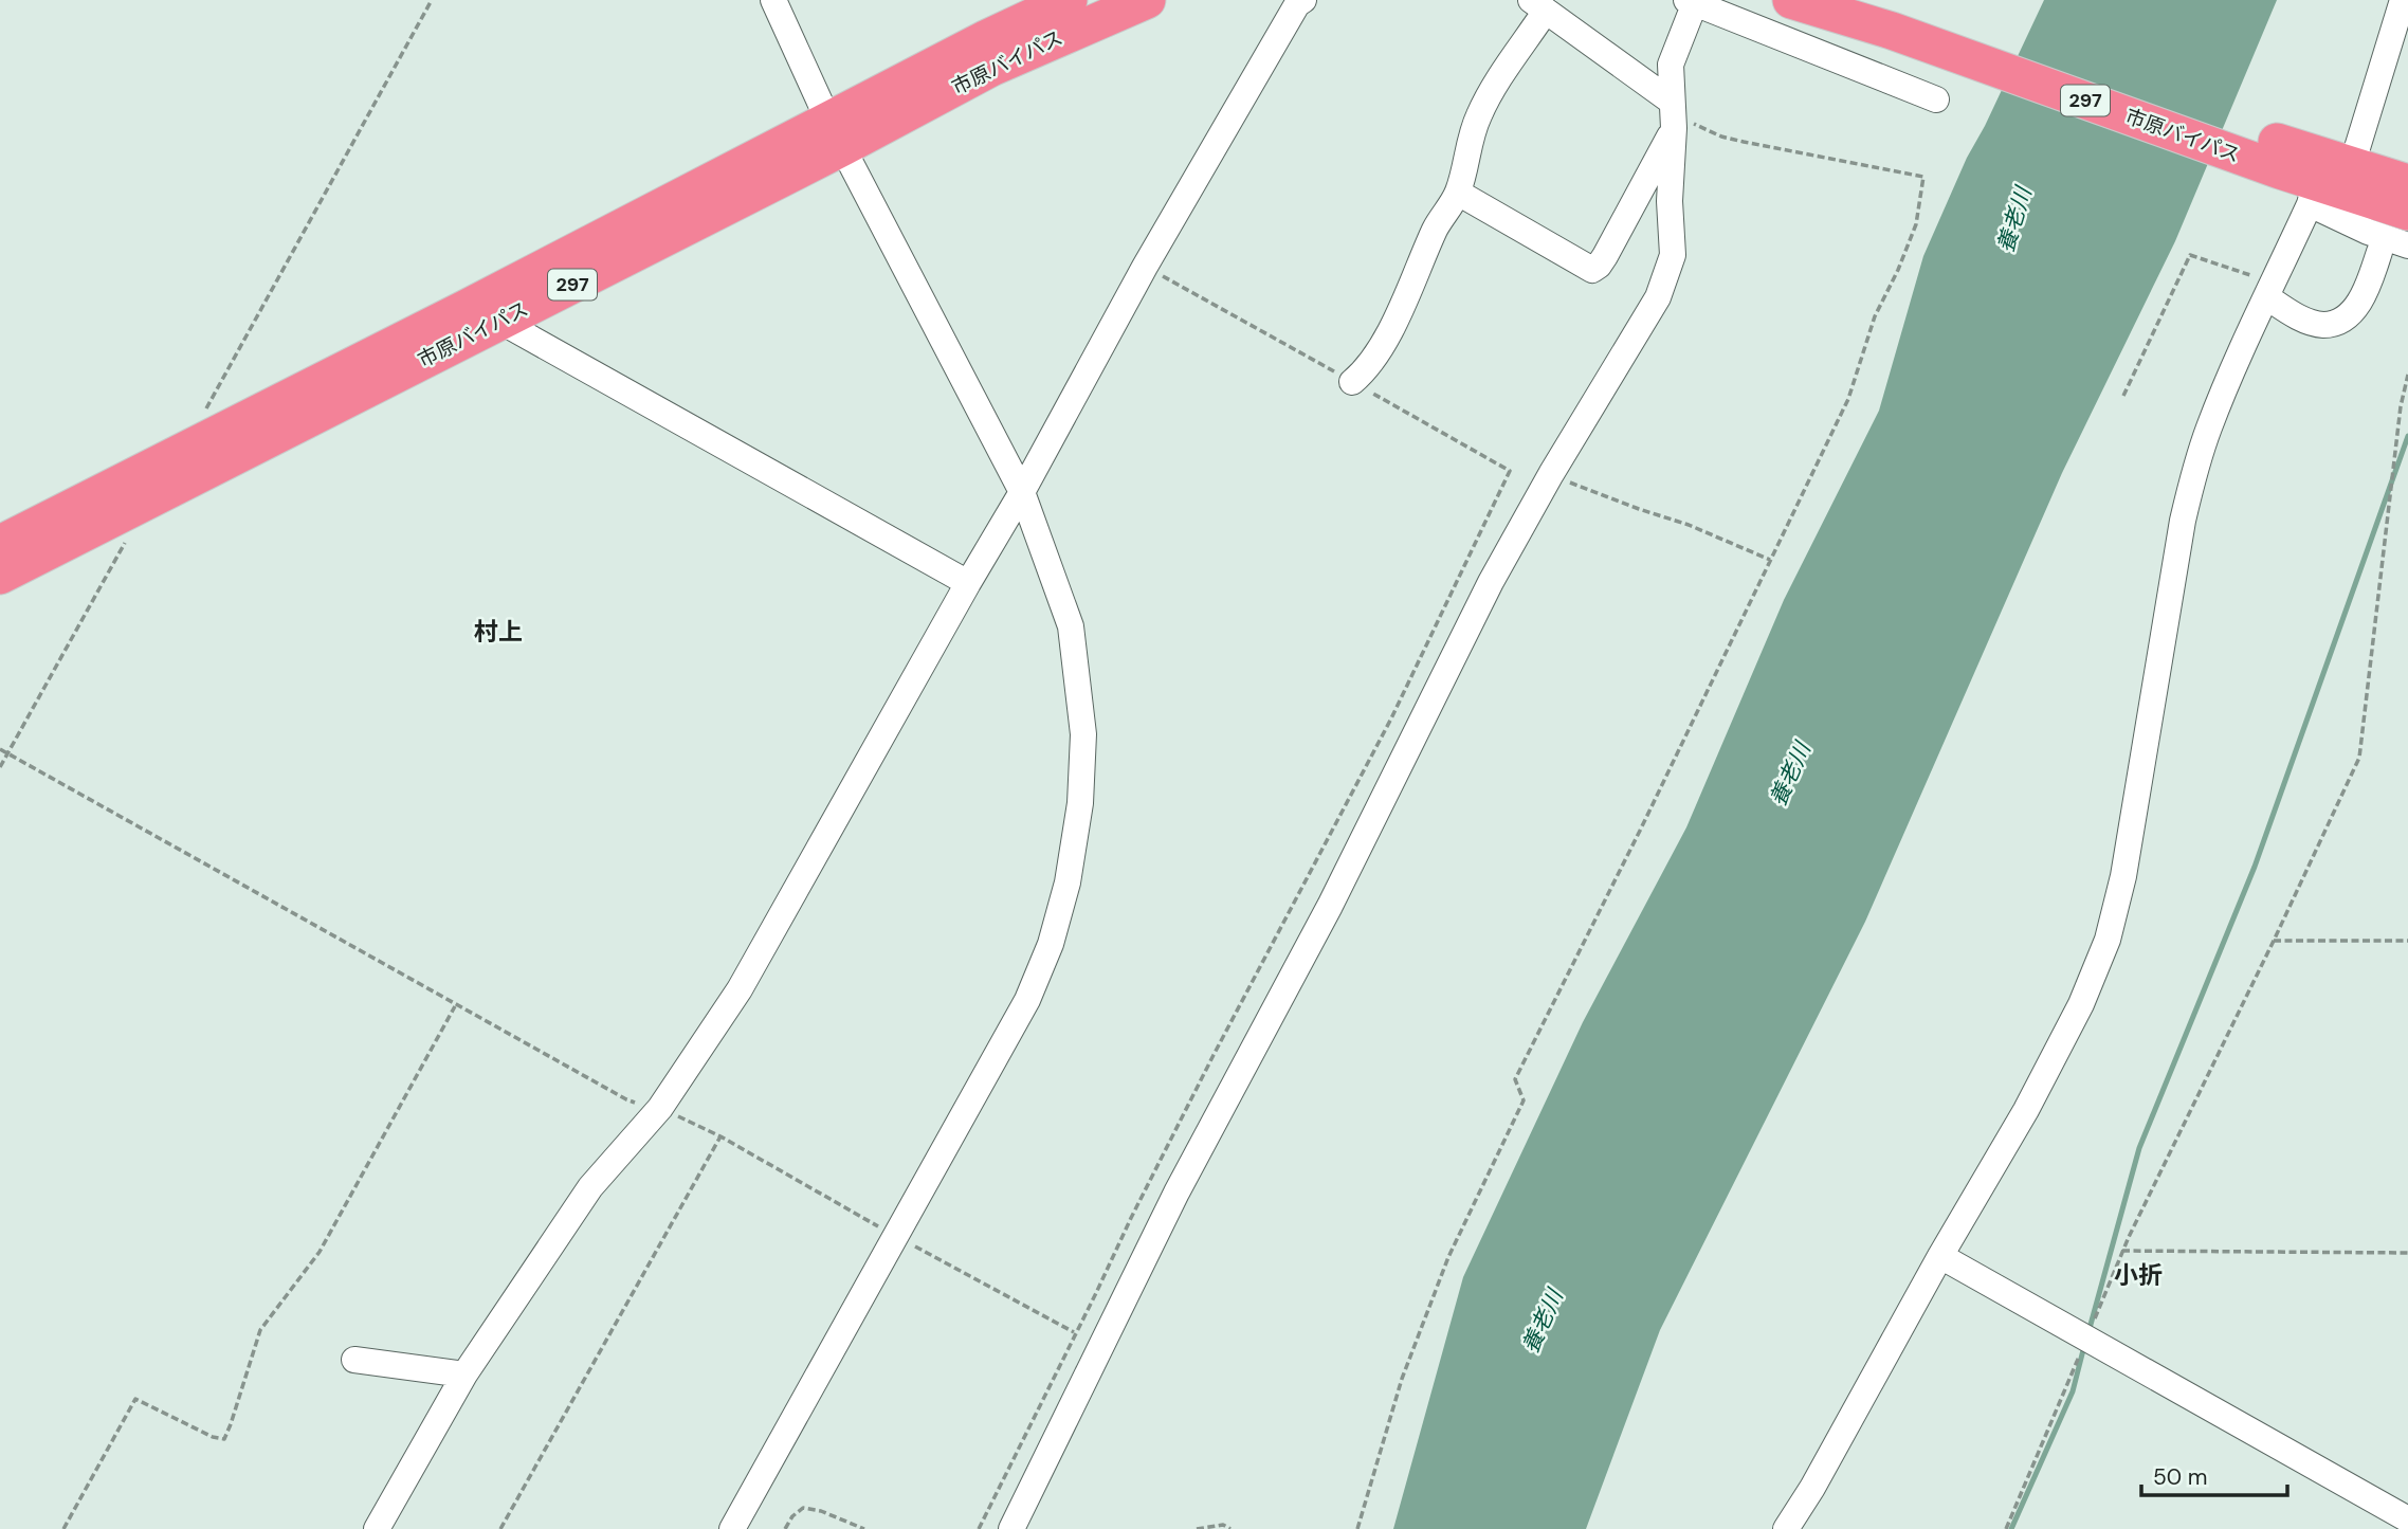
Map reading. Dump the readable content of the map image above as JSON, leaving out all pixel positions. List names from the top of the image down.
{
  "streets": {
    "highway": ["市原バイパス", "297"]
  },
  "districts": ["村上", "小折"],
  "water": ["養老川"],
  "scale_bar": "50 m"
}
